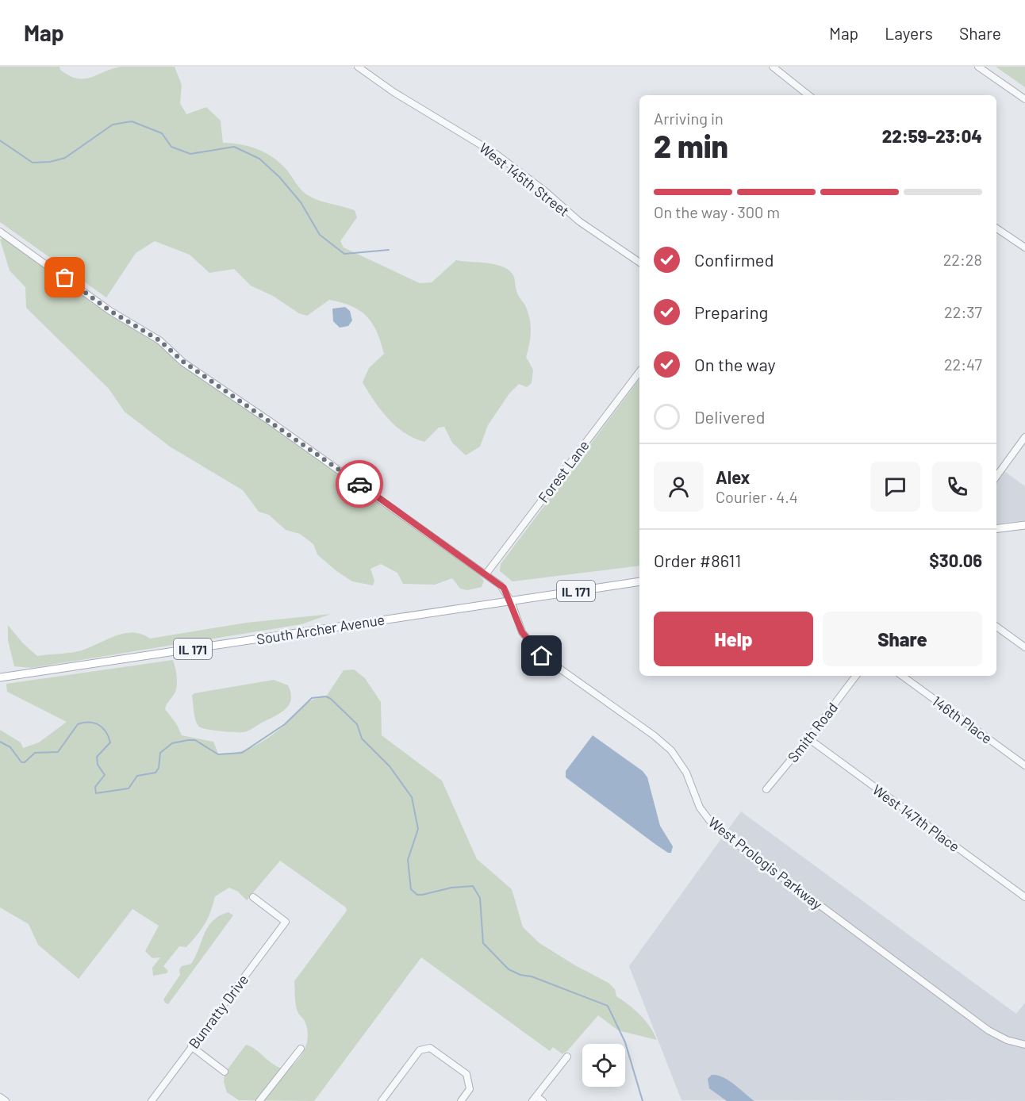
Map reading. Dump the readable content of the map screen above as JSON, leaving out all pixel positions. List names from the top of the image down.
{
  "streets": {
    "main road": ["IL 171", "South Archer Avenue"],
    "street": [
      "West 145th Street",
      "Forest Lane",
      "146th Place",
      "Smith Road",
      "West 147th Place",
      "West Prologis Parkway",
      "Bunratty Drive"
    ]
  },
  "crossings": [
    ["Forest Lane", "West Prologis Parkway"],
    ["South Archer Avenue", "West Prologis Parkway"],
    ["Smith Road", "West 147th Place"]
  ],
  "page": {
    "header": "Map",
    "nav": ["Map", "Layers", "Share"],
    "heading": ["2 min", "Arriving in", "22:59–23:04"],
    "panel": [
      "Alex",
      "Courier · 4.4",
      "Order #8611",
      "$30.06"
    ],
    "bar": "On the way · 300 m",
    "list": [
      ["Confirmed", "22:28"],
      ["Preparing", "22:37"],
      ["On the way", "22:47"],
      "Delivered"
    ],
    "buttons": ["Help", "Share"]
  }
}
